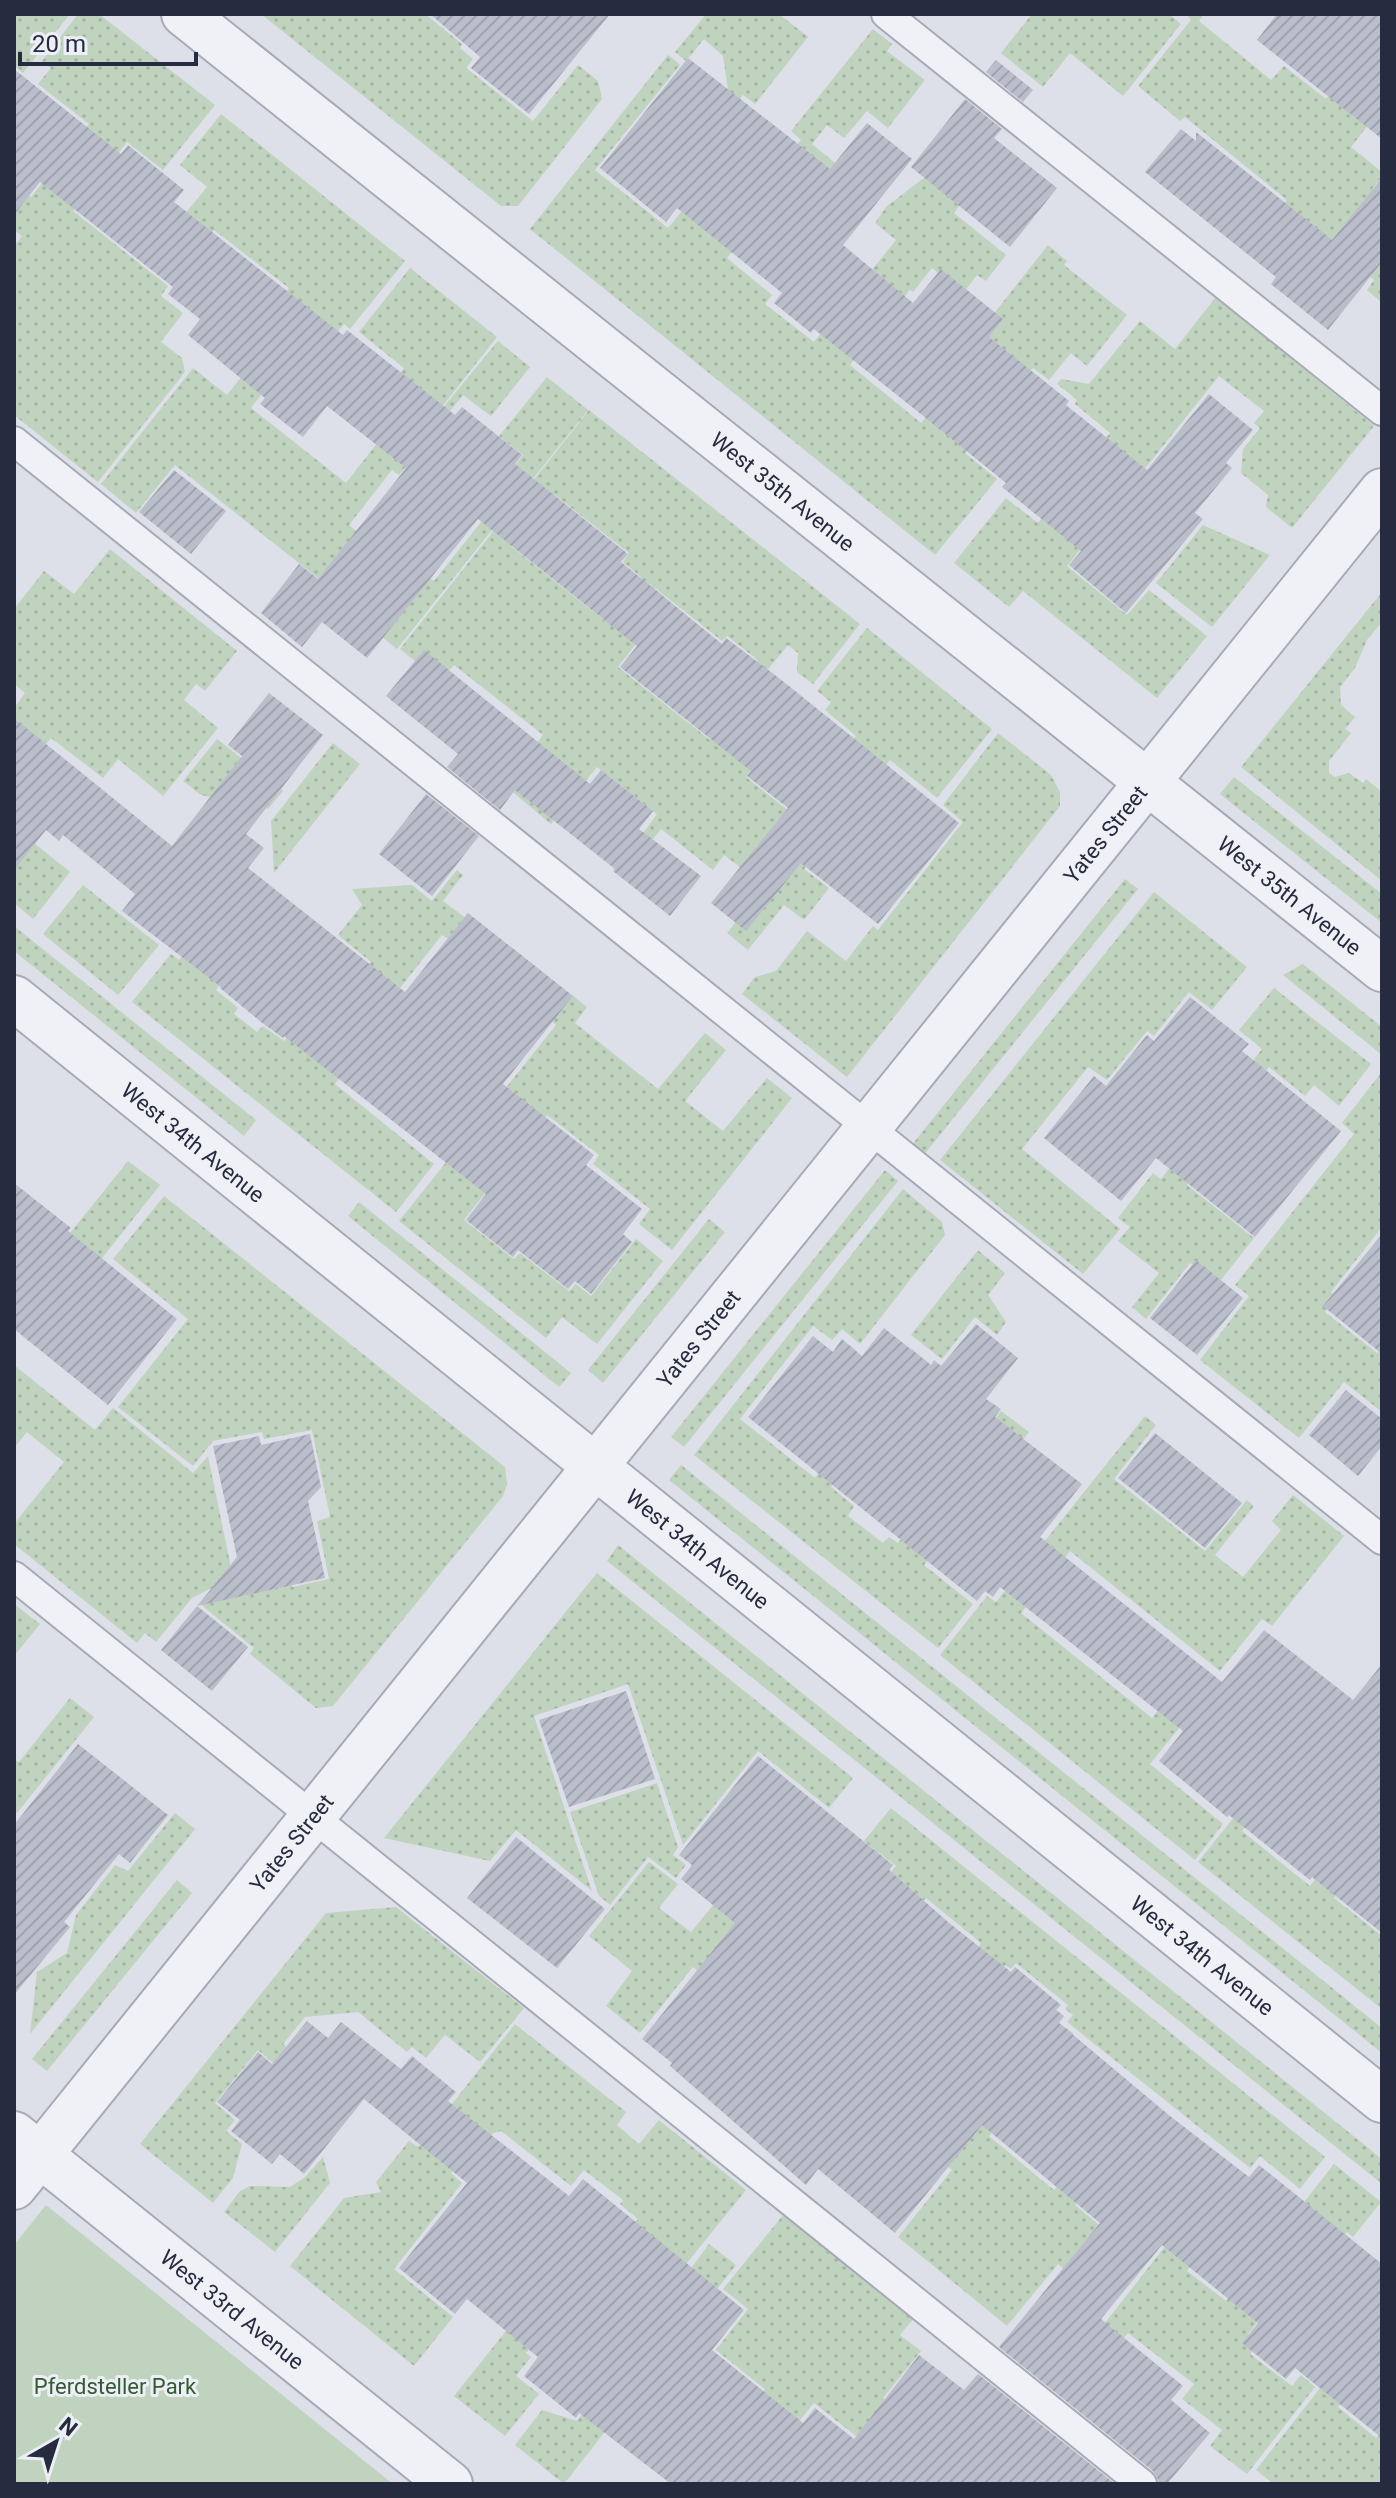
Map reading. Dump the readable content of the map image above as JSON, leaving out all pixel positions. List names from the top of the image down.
{
  "streets": {
    "street": [
      "West 35th Avenue",
      "Yates Street",
      "West 34th Avenue",
      "West 33rd Avenue"
    ]
  },
  "crossings": [
    ["West 35th Avenue", "Yates Street"],
    ["Yates Street", "West 34th Avenue"],
    ["Yates Street", "West 33rd Avenue"]
  ],
  "parks": ["Pferdsteller Park"],
  "scale_bar": "20 m",
  "north": "top right"
}
